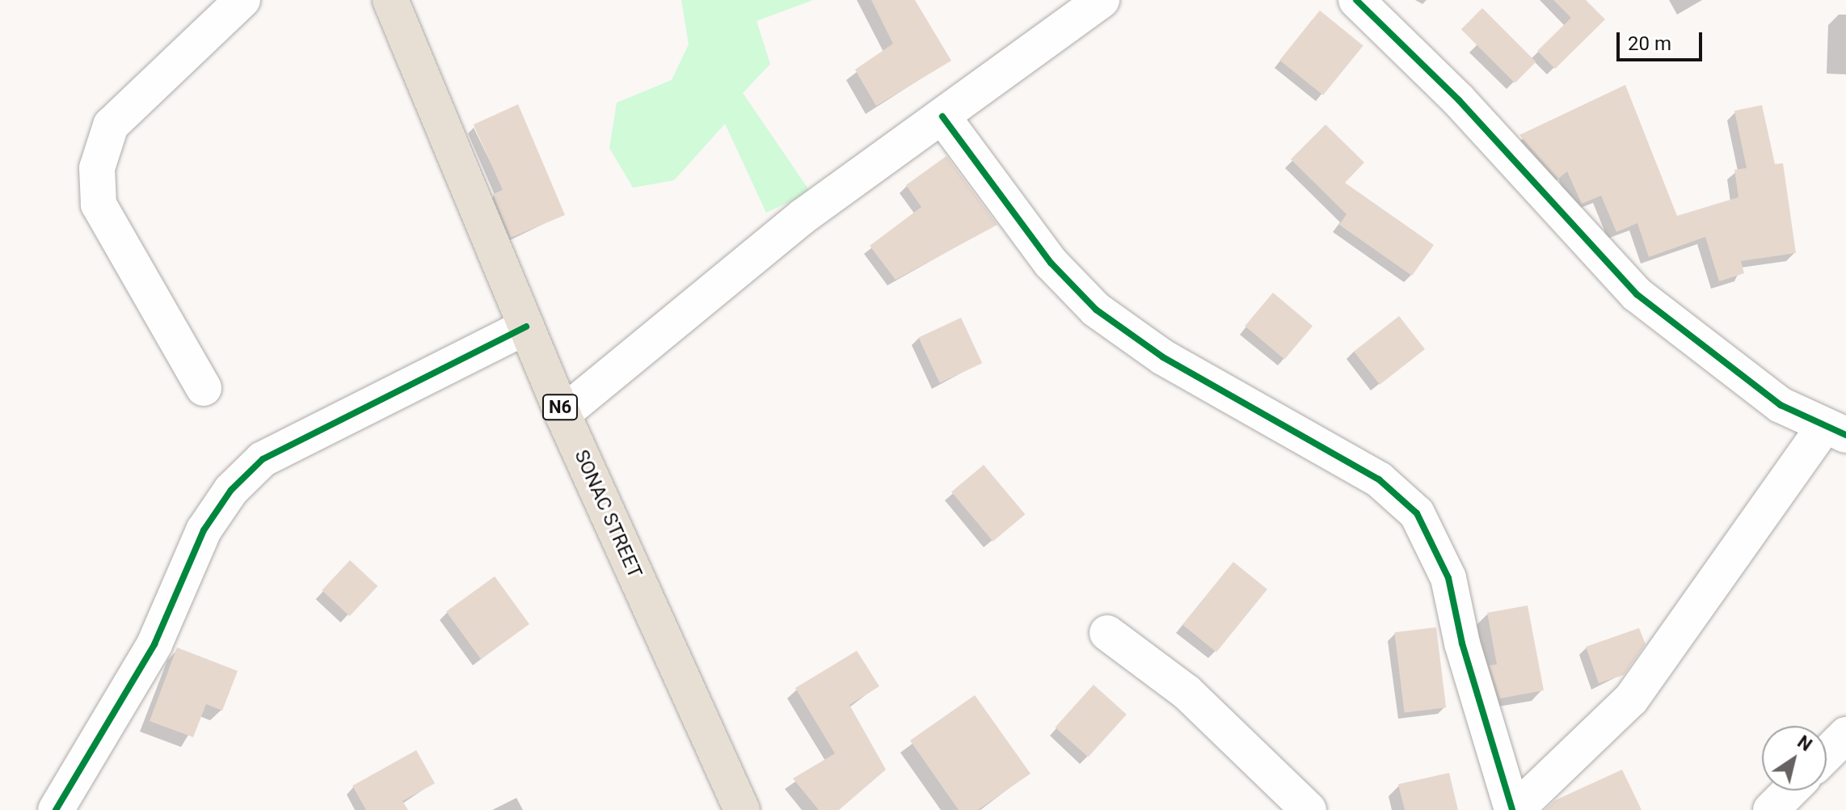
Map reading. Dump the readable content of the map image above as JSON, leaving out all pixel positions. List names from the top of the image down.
{
  "streets": {
    "highway": ["N6", "SONAC STREET"]
  },
  "scale_bar": "20 m",
  "north": "top right"
}
